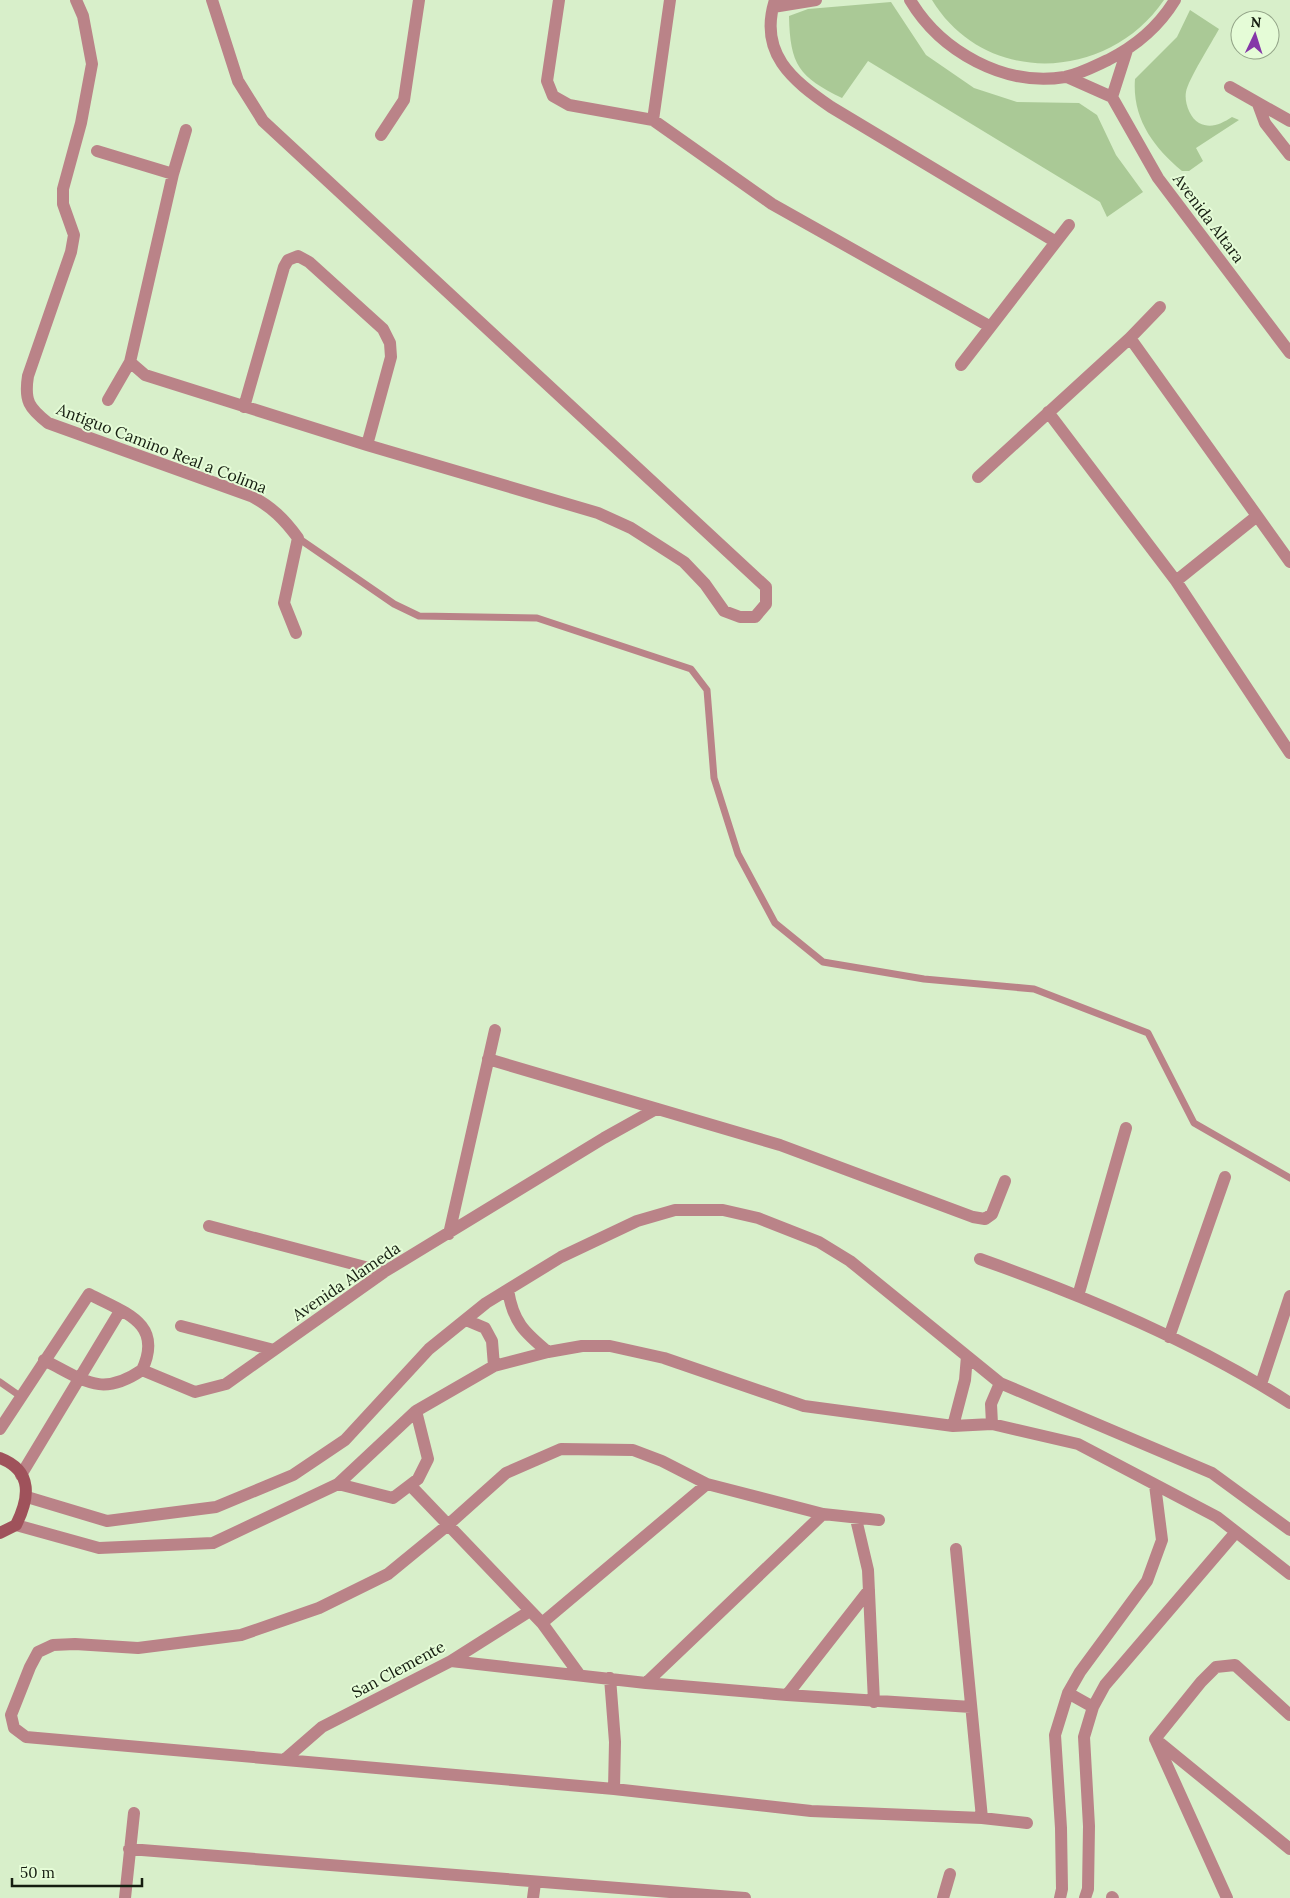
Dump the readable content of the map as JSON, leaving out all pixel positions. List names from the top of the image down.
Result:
{
  "streets": {
    "street": [
      "Avenida Altara",
      "Antiguo Camino Real a Colima",
      "Avenida Alameda",
      "San Clemente"
    ]
  },
  "scale_bar": "50 m",
  "north": "top"
}
